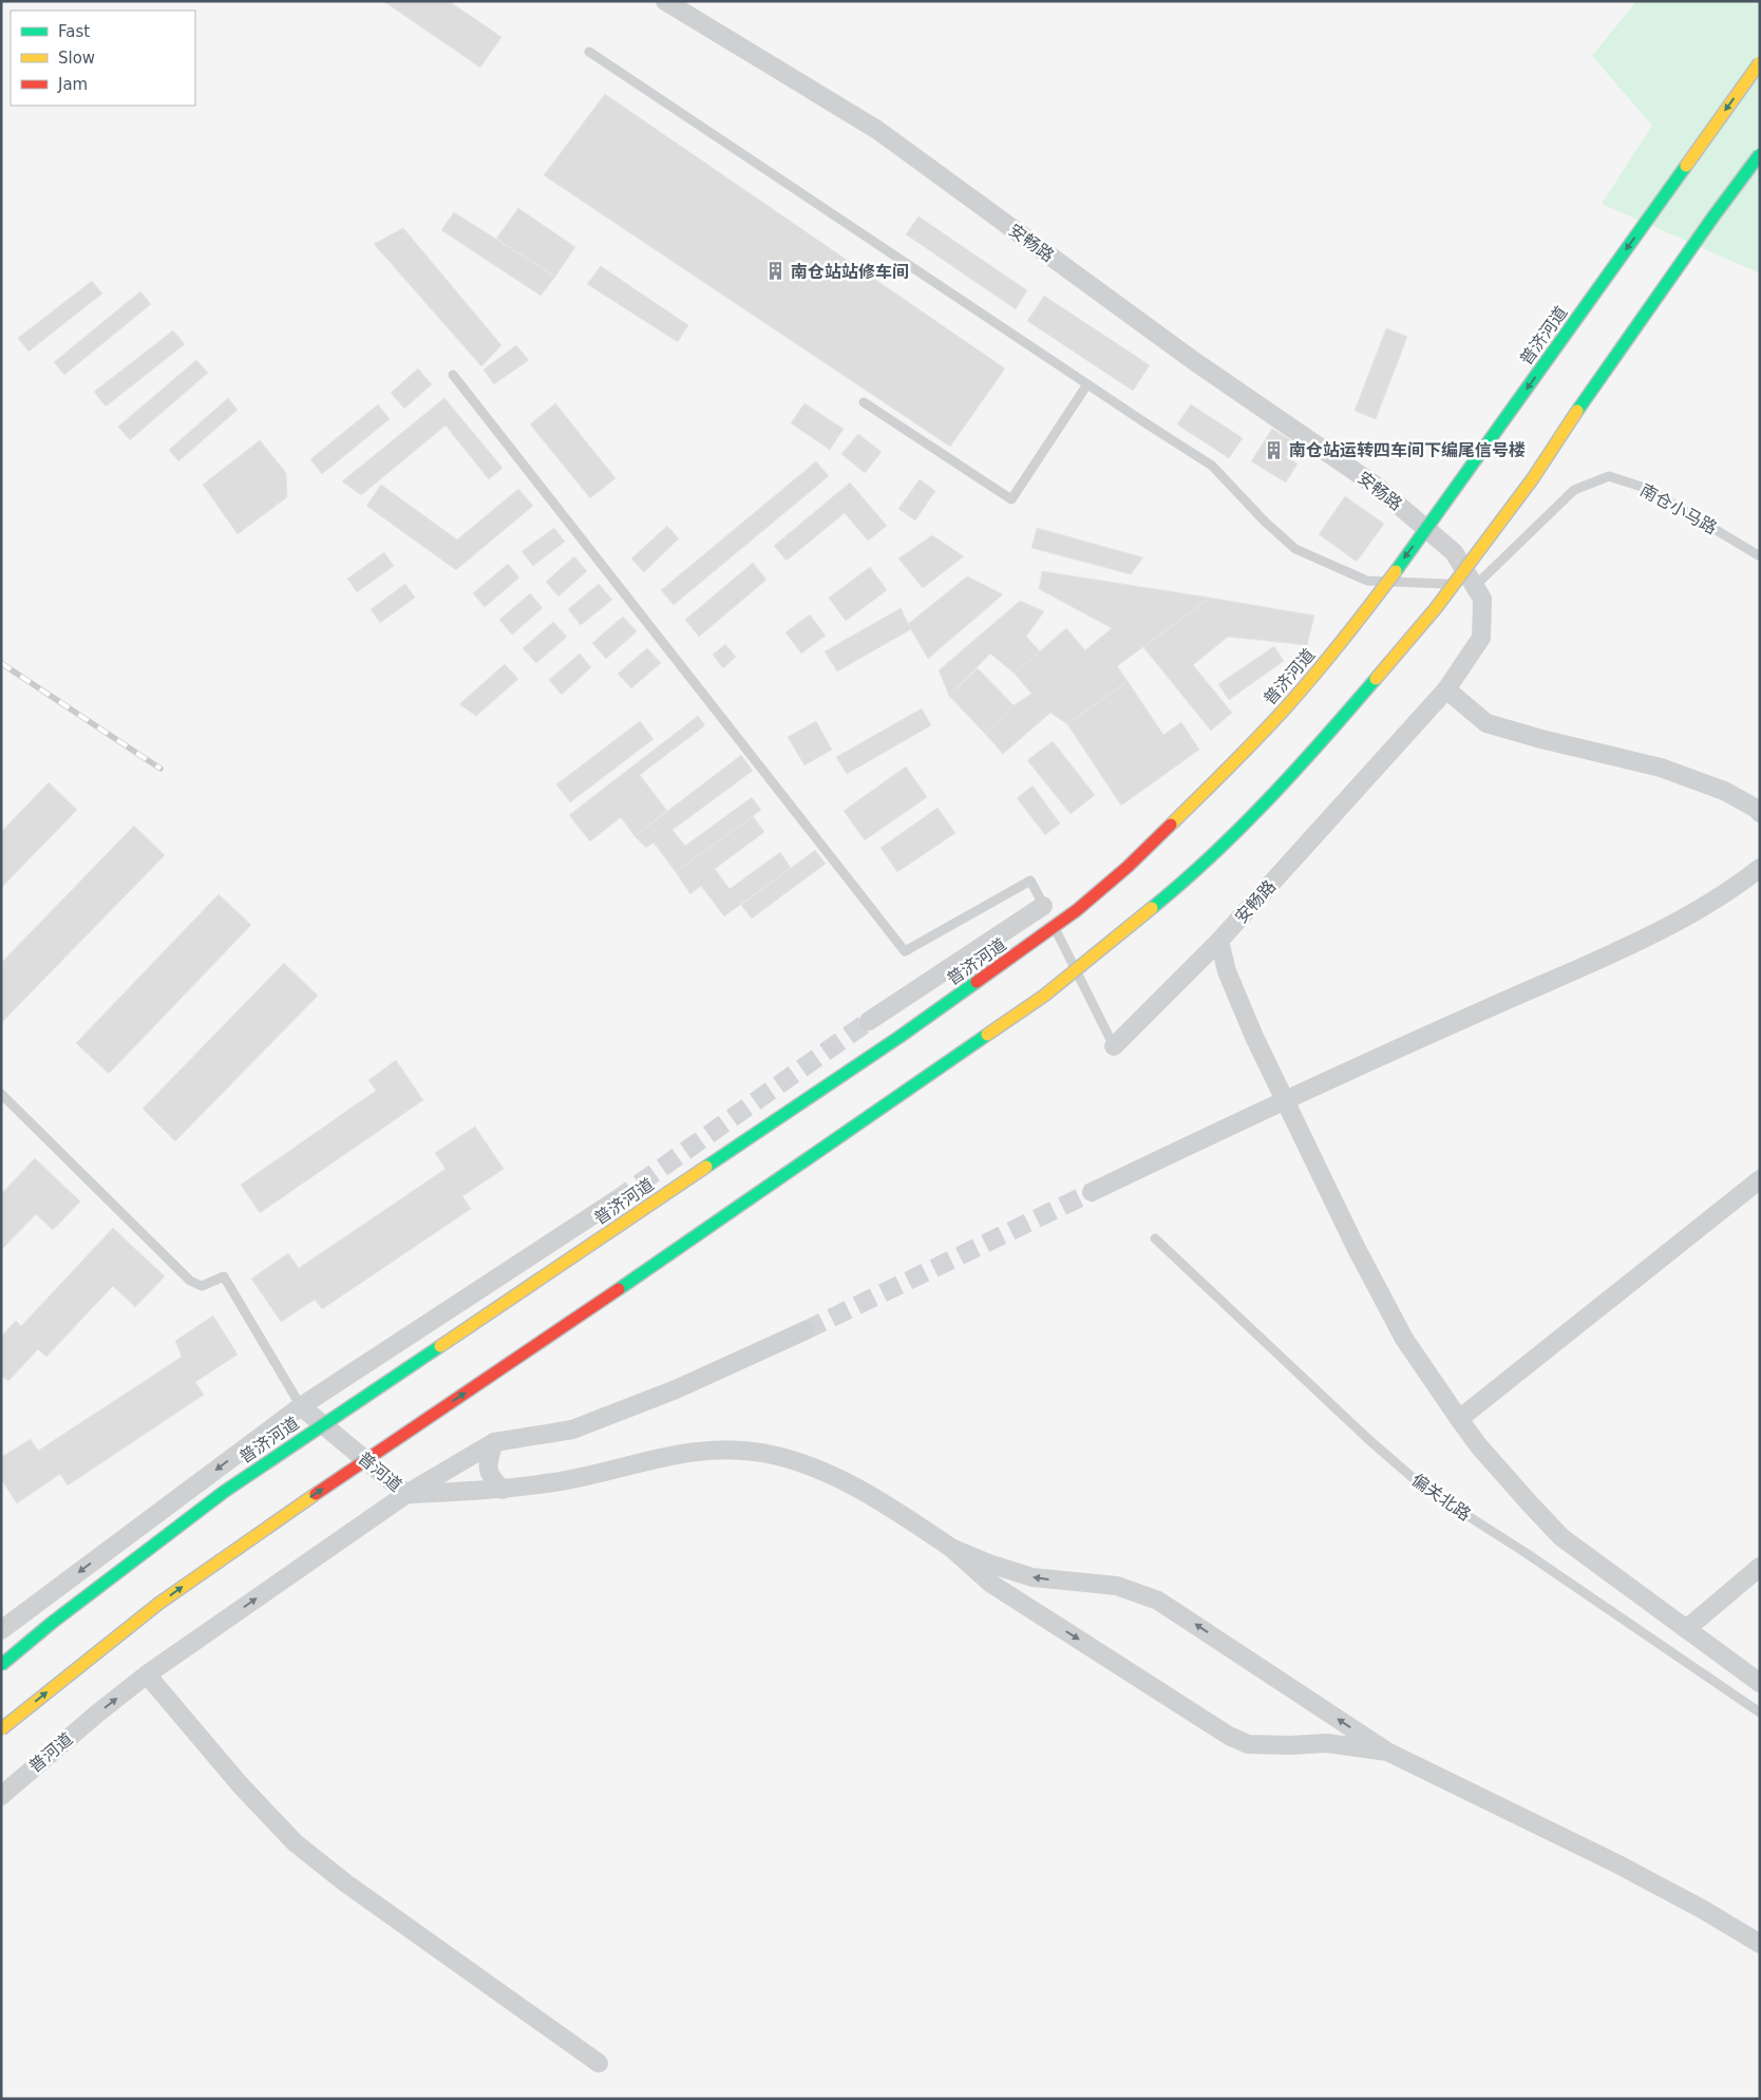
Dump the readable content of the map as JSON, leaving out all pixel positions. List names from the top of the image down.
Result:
{
  "streets": {
    "highway": ["普济河道"],
    "street": ["安畅路", "普河道"],
    "lane": ["南仓小马路", "偏关北路"]
  },
  "crossings": [
    ["安畅路", "南仓小马路"]
  ],
  "places": {
    "building": ["南仓站站修车间", "南仓站运转四车间下编尾信号楼"]
  },
  "legend": ["Fast", "Slow", "Jam"]
}
